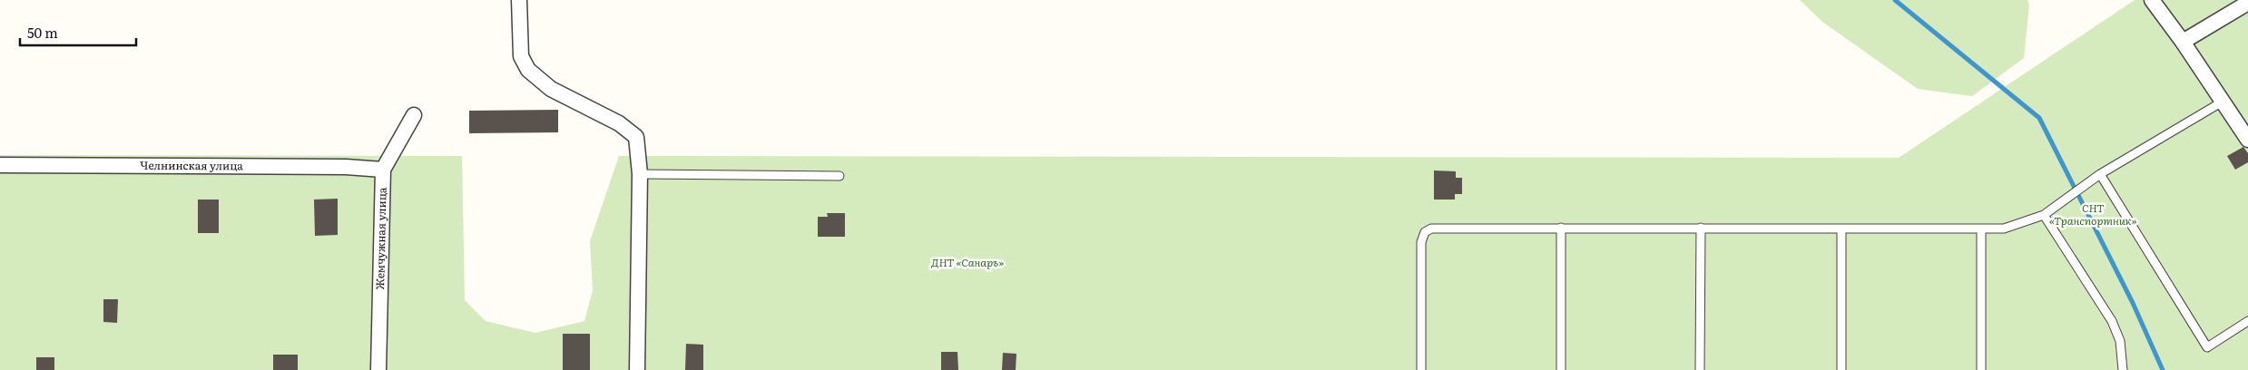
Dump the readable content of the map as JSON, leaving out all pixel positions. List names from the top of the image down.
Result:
{
  "streets": {
    "street": ["Челнинская улица", "Жемчужная улица"]
  },
  "crossings": [
    ["Челнинская улица", "Жемчужная улица"]
  ],
  "parks": ["СНТ «Транспортник»", "ДНТ «Санаръ»"],
  "scale_bar": "50 m"
}
